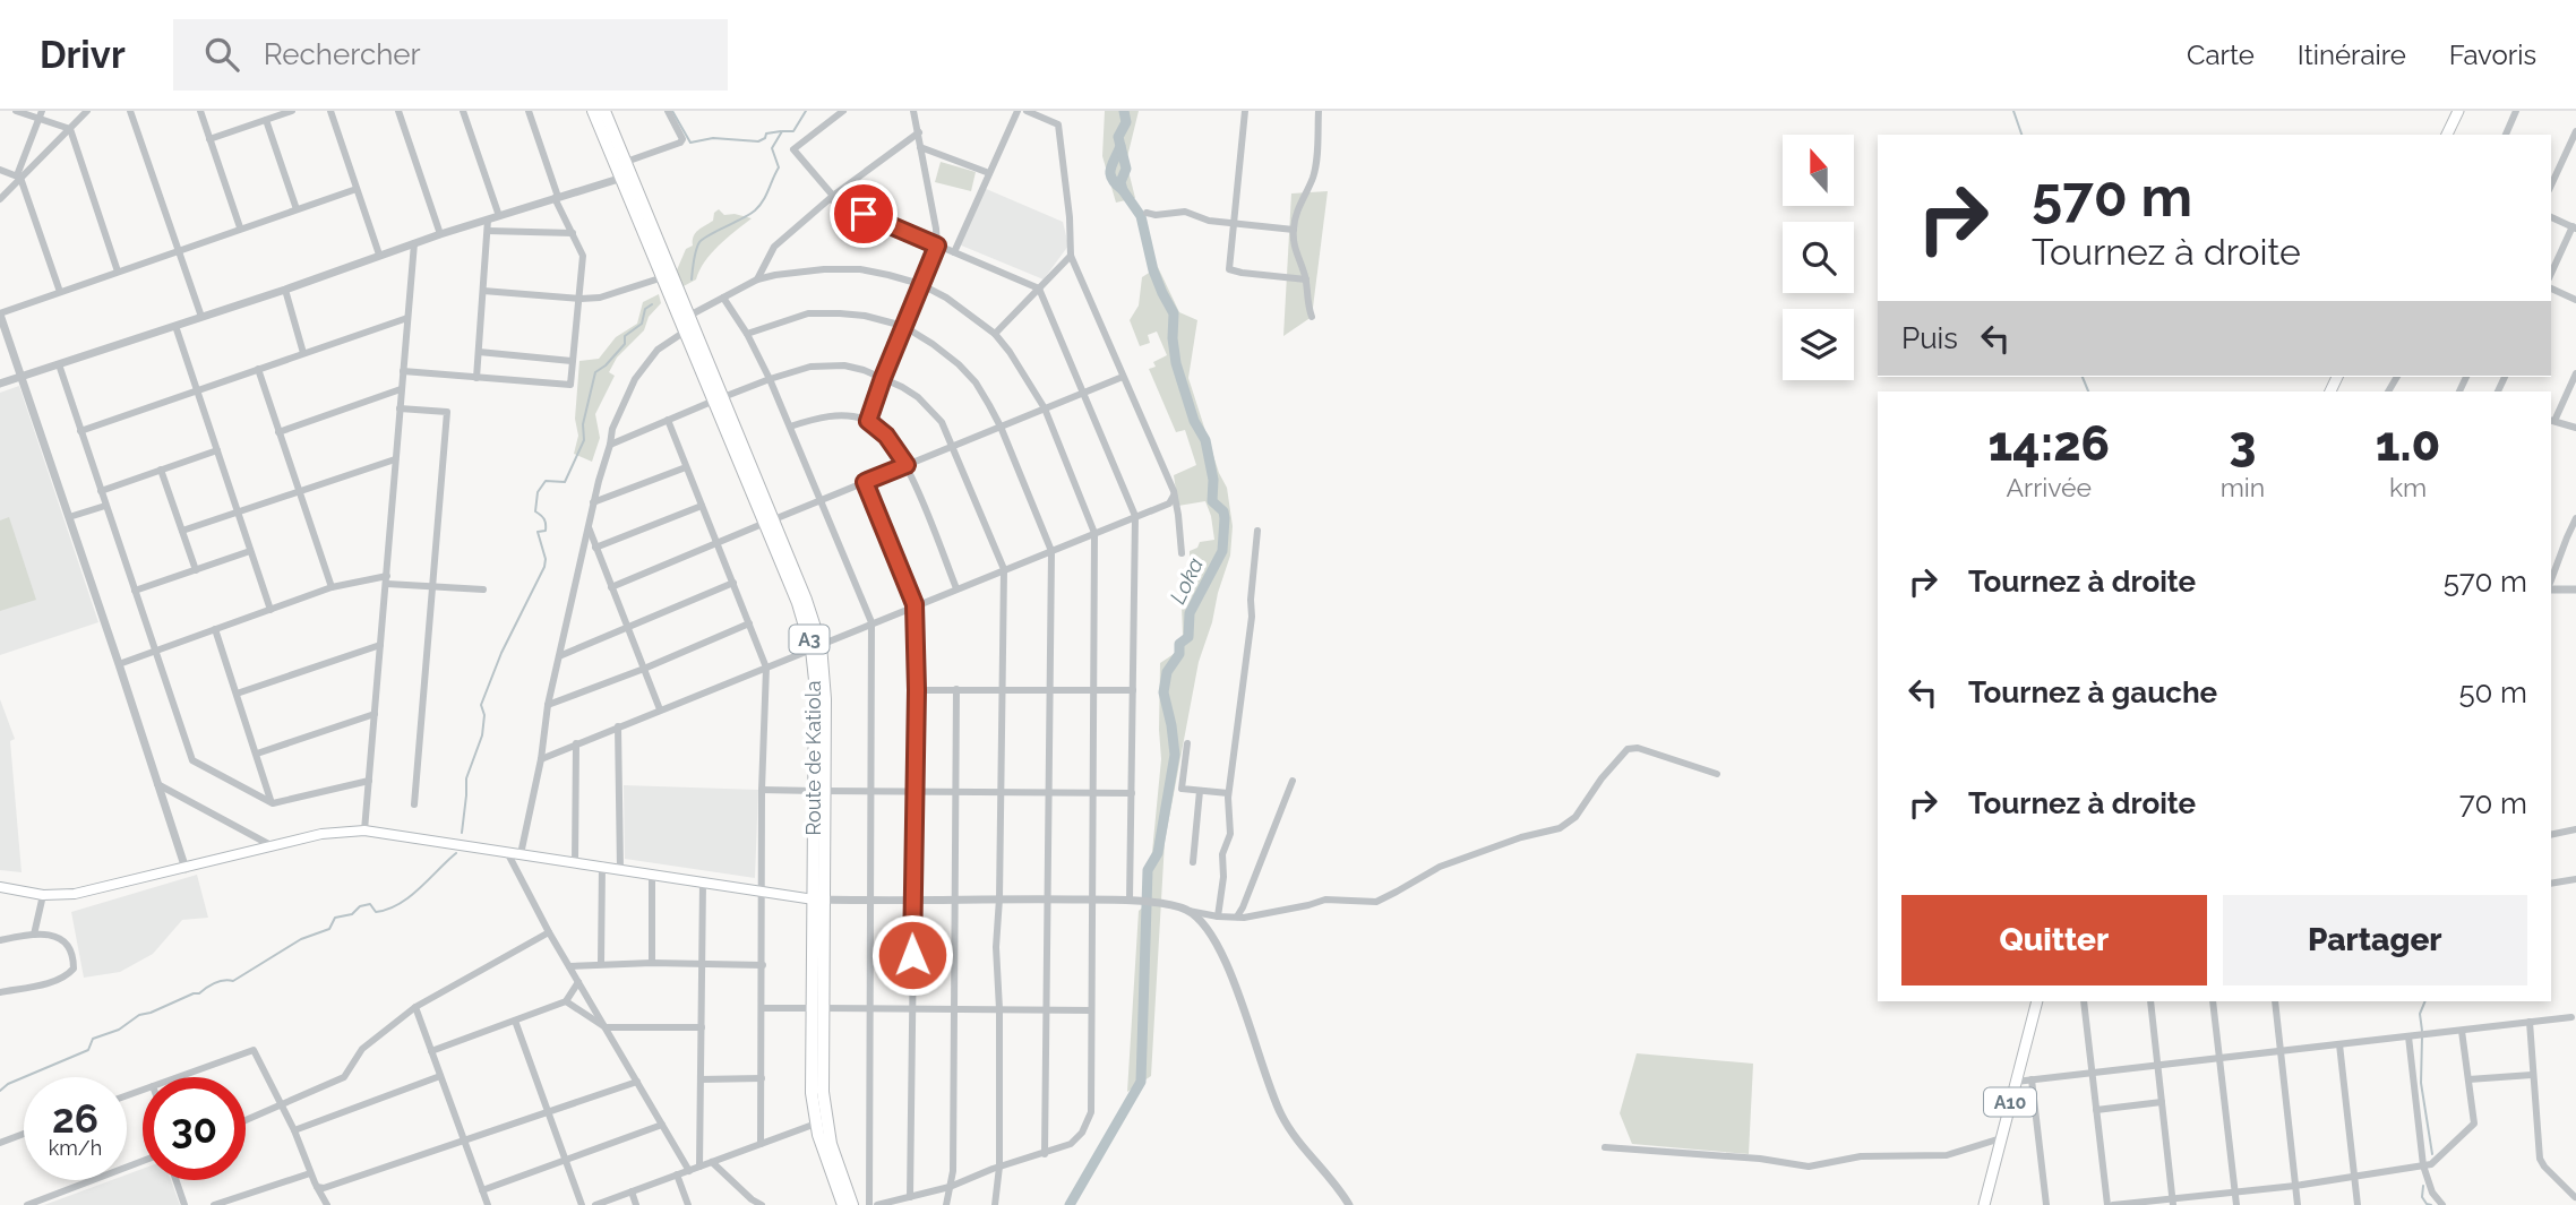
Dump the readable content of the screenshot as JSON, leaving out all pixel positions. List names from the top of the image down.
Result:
{
  "streets": {
    "highway": ["A3", "Route de Katiola"],
    "main road": ["A10"]
  },
  "water": ["Loka"],
  "north": "top",
  "page": {
    "header": "Drivr",
    "search": "Rechercher",
    "nav": ["Carte", "Itinéraire", "Favoris"],
    "turn": ["570 m", "Tournez à droite"],
    "then": "Puis",
    "eta": [
      "14:26",
      "Arrivée",
      "3",
      "min",
      "1.0",
      "km"
    ],
    "list": [
      {
        "name": "Tournez à droite",
        "value": "570 m"
      },
      {
        "name": "Tournez à gauche",
        "value": "50 m"
      },
      {
        "name": "Tournez à droite",
        "value": "70 m"
      }
    ],
    "buttons": ["Quitter", "Partager"],
    "speed": "26 km/h",
    "limit": "30"
  }
}
